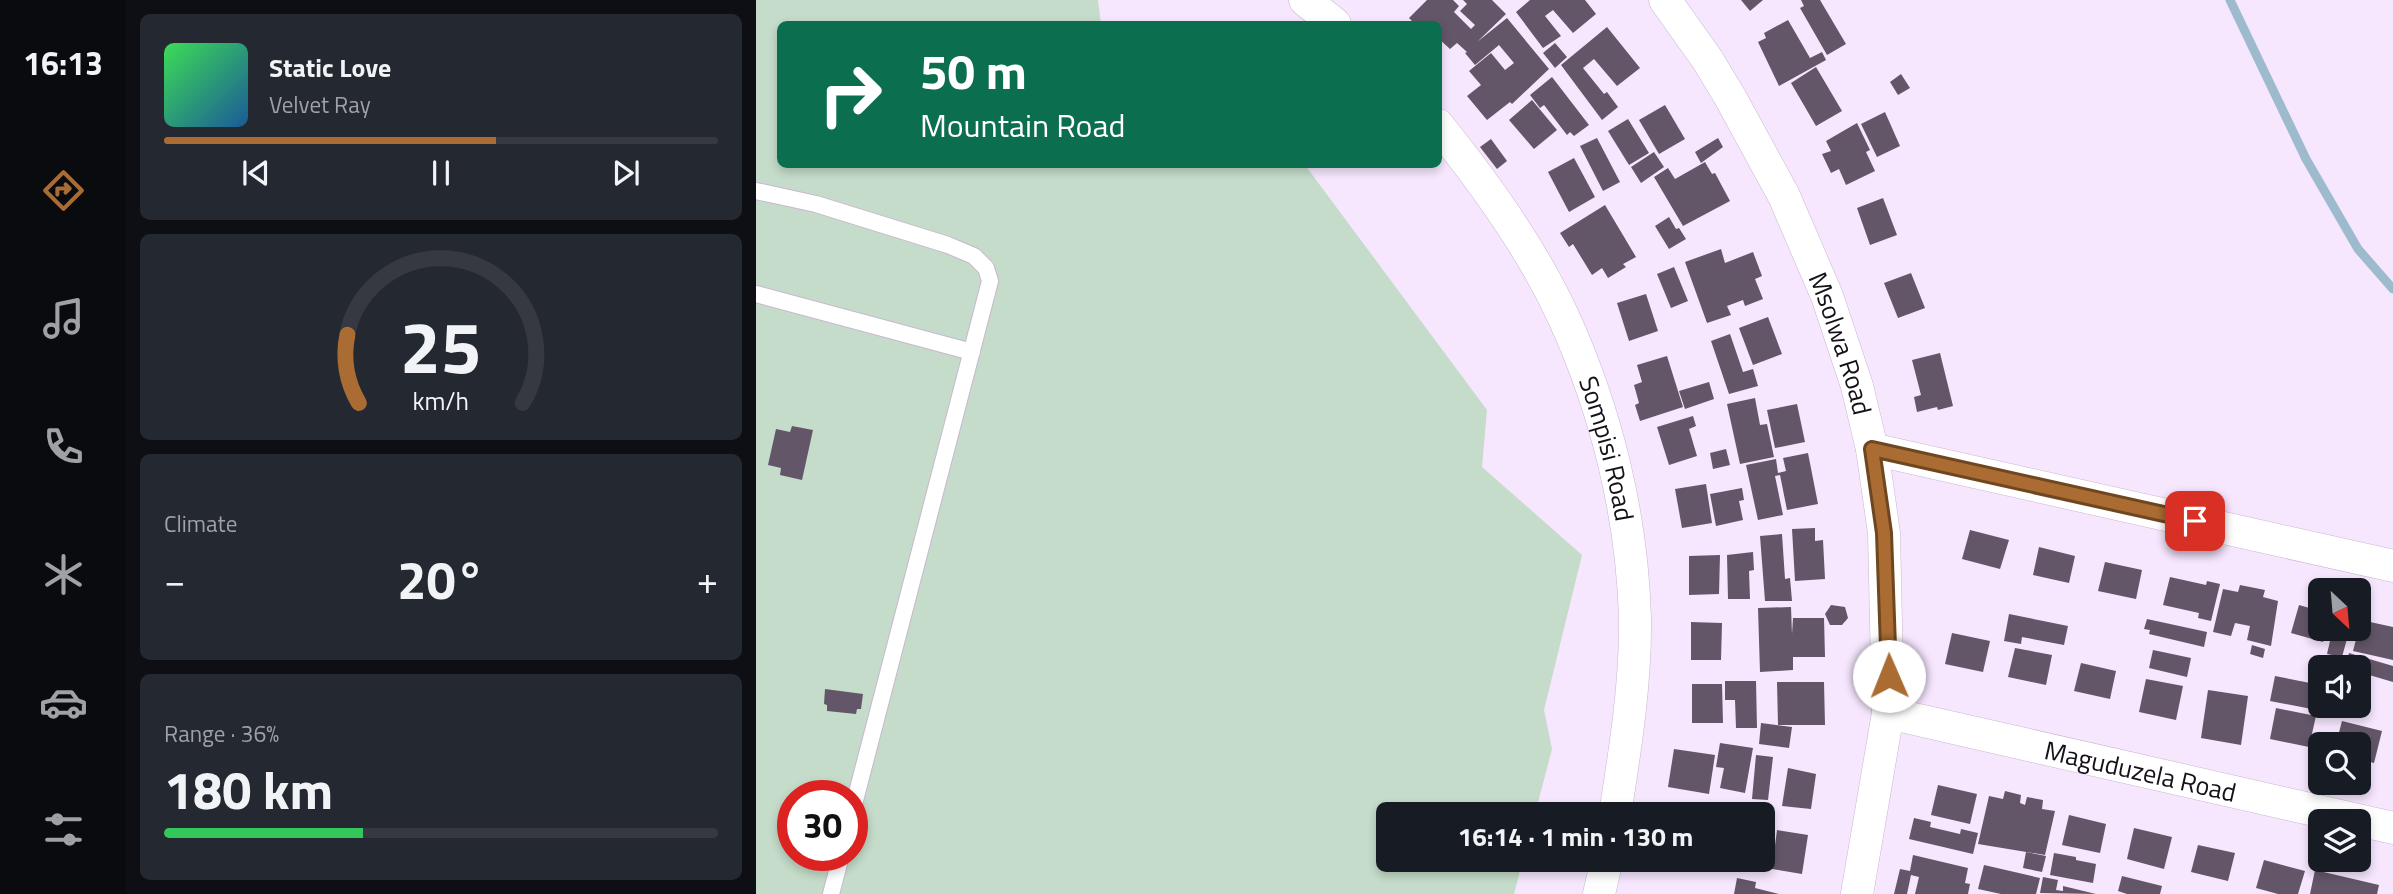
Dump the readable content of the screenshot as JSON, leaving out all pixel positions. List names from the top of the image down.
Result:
{
  "streets": {
    "street": ["Msolwa Road", "Sompisi Road", "Maguduzela Road"]
  },
  "crossings": [
    ["Msolwa Road", "Maguduzela Road"]
  ],
  "north": "bottom right",
  "page": {
    "tabs": "16:13",
    "turn": ["50 m", "Mountain Road"],
    "song": ["Static Love", "Velvet Ray"],
    "tile": [
      "Climate",
      ["Range · 36%", "180 km"]
    ],
    "heat": ["−", "20°", "+"],
    "limit": "30",
    "trip": "16:14 · 1 min · 130 m",
    "gauge": ["25", "km/h"]
  }
}
